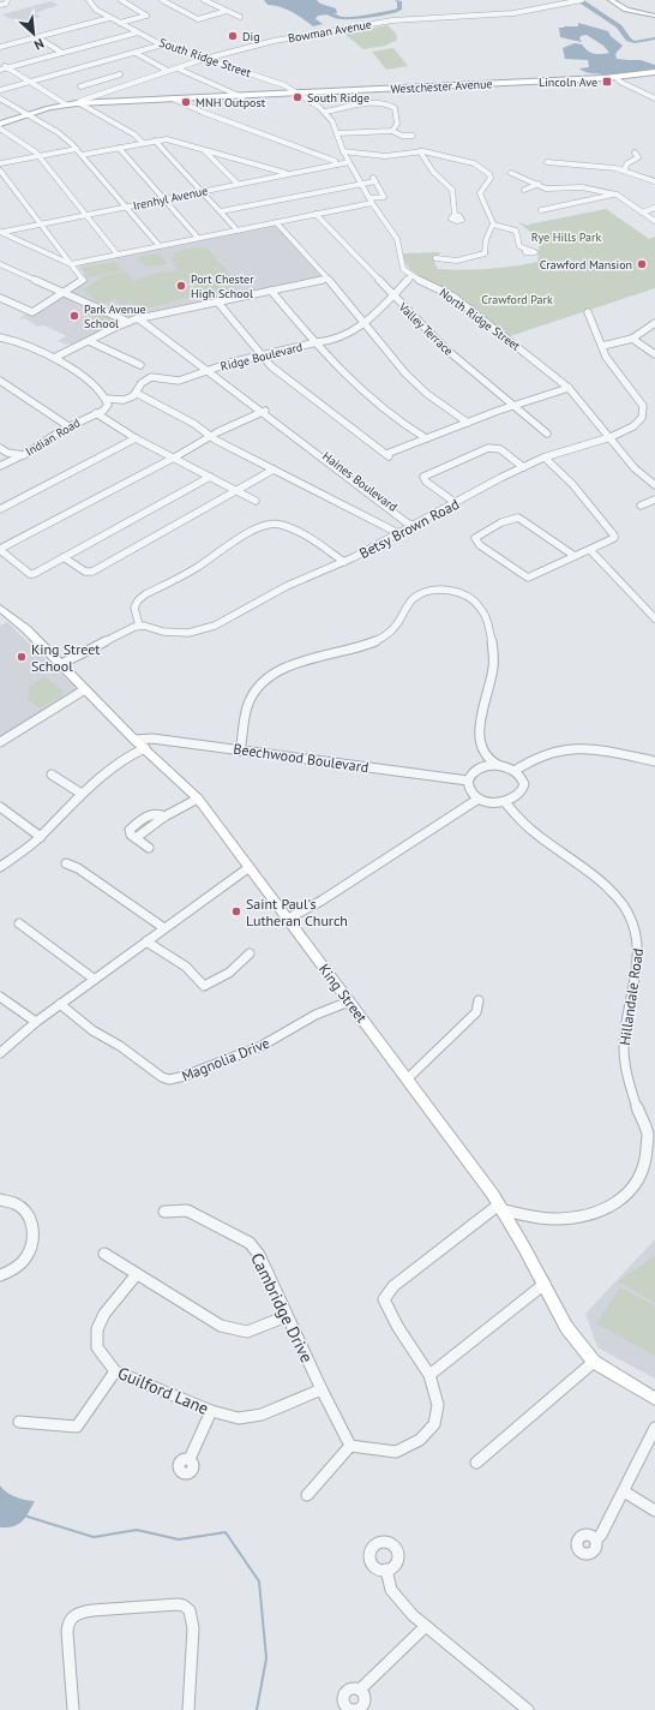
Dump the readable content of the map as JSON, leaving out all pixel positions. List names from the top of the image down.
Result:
{
  "streets": {
    "main road": ["Westchester Avenue", "King Street"],
    "street": [
      "Bowman Avenue",
      "South Ridge Street",
      "Irenhyl Avenue",
      "North Ridge Street",
      "Valley Terrace",
      "Ridge Boulevard",
      "Indian Road",
      "Haines Boulevard",
      "Betsy Brown Road",
      "Beechwood Boulevard",
      "Hillandale Road",
      "Magnolia Drive",
      "Cambridge Drive",
      "Guilford Lane"
    ]
  },
  "crossings": [
    ["Bowman Avenue", "South Ridge Street"],
    ["Bowman Avenue", "Westchester Avenue"],
    ["South Ridge Street", "Westchester Avenue"],
    ["North Ridge Street", "Ridge Boulevard"],
    ["North Ridge Street", "Betsy Brown Road"],
    ["Valley Terrace", "Ridge Boulevard"],
    ["Ridge Boulevard", "Indian Road"],
    ["Ridge Boulevard", "Haines Boulevard"],
    ["Indian Road", "Haines Boulevard"],
    ["Haines Boulevard", "Betsy Brown Road"],
    ["Beechwood Boulevard", "King Street"],
    ["Beechwood Boulevard", "Hillandale Road"],
    ["King Street", "Hillandale Road"],
    ["King Street", "Magnolia Drive"],
    ["Cambridge Drive", "Guilford Lane"]
  ],
  "parks": ["Rye Hills Park", "Crawford Park"],
  "places": {
    "other": [
      "Dig",
      "South Ridge",
      "MNH Outpost",
      "Crawford Mansion",
      "Port Chester High School",
      "Park Avenue School",
      "King Street School",
      "Saint Paul's Lutheran Church"
    ],
    "transit": ["Lincoln Ave"]
  },
  "north": "bottom right"
}
